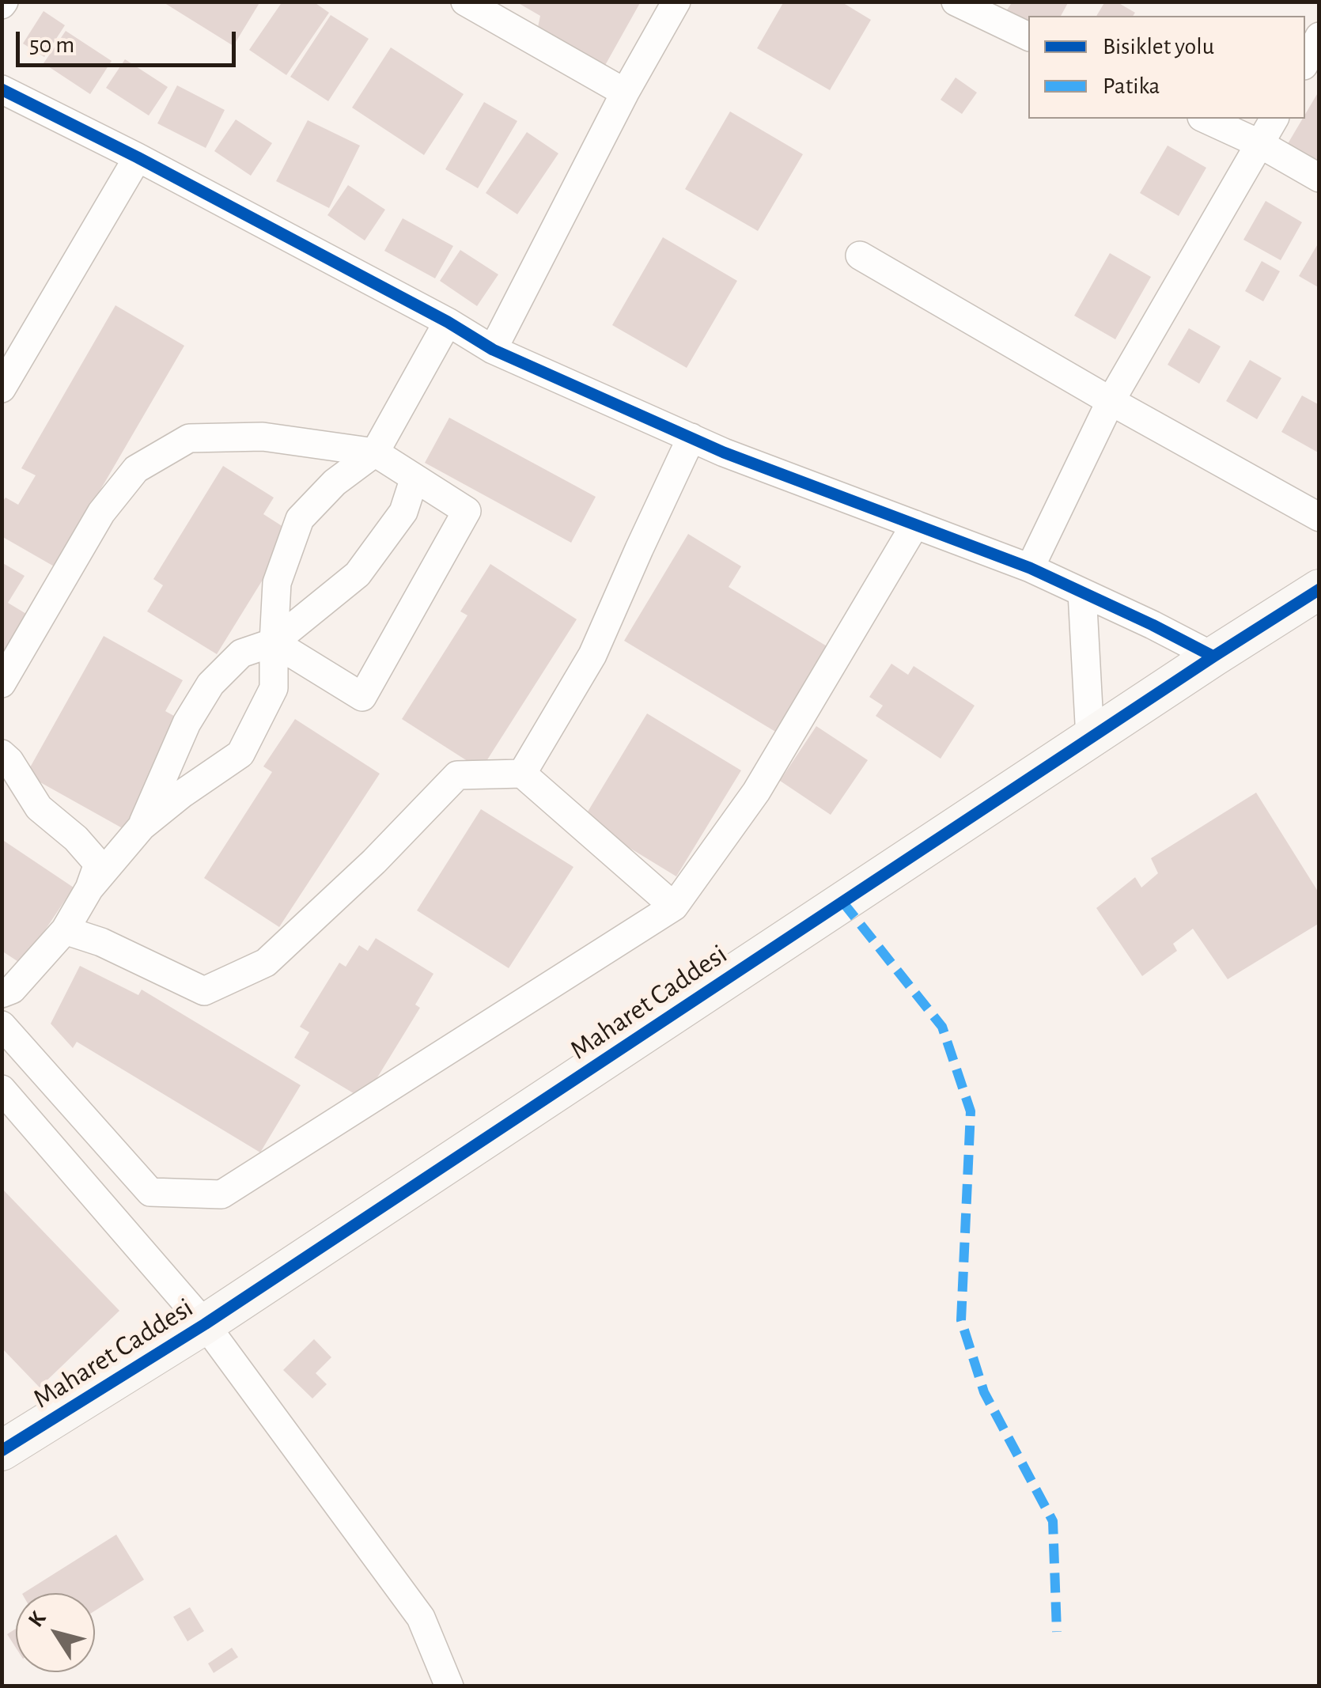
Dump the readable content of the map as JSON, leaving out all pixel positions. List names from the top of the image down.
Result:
{
  "streets": {
    "street": ["Maharet Caddesi"]
  },
  "legend": ["Bisiklet yolu", "Patika"],
  "scale_bar": "50 m",
  "north": "top left"
}
